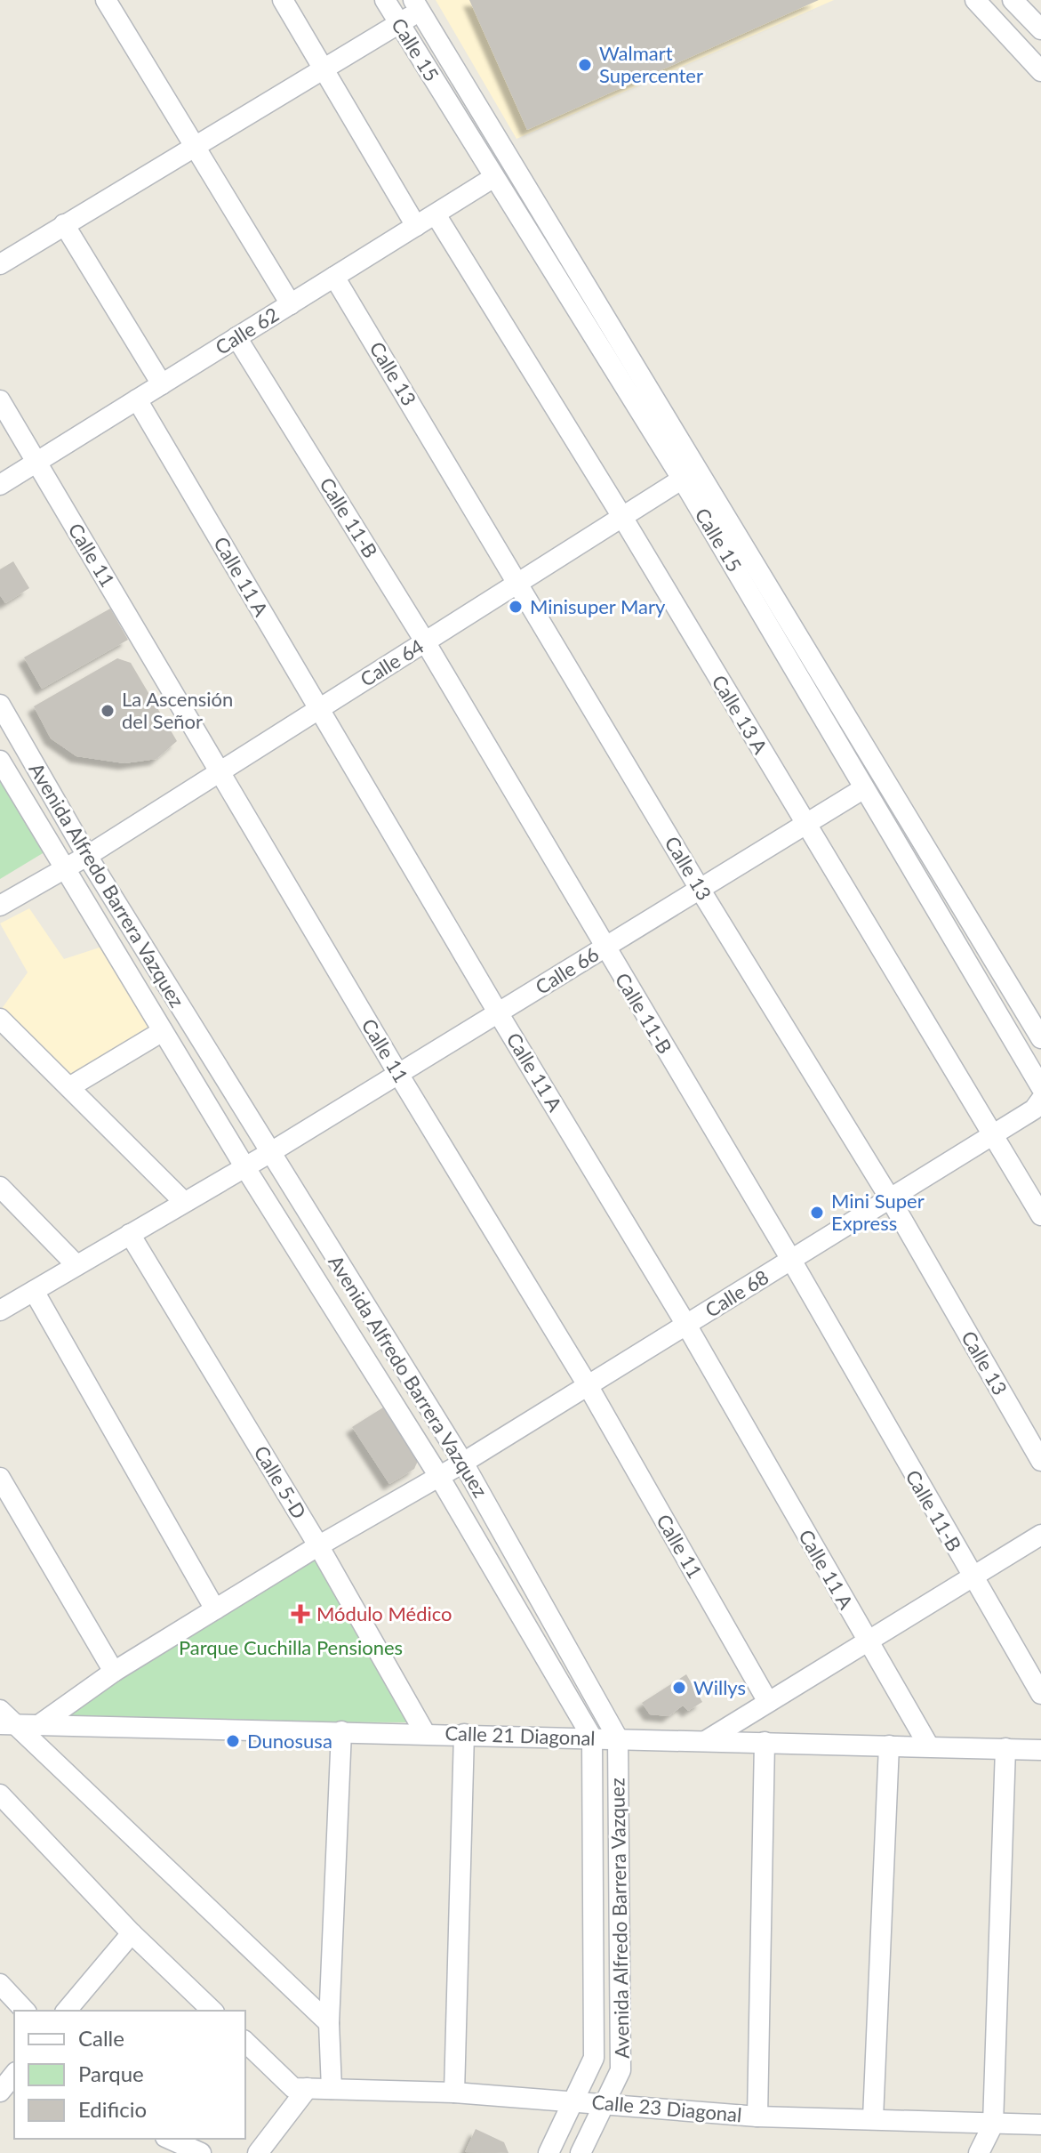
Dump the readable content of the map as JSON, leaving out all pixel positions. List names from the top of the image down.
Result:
{
  "streets": {
    "street": [
      "Calle 15",
      "Calle 62",
      "Calle 13",
      "Calle 11-B",
      "Calle 11",
      "Calle 11 A",
      "Calle 64",
      "Calle 13 A",
      "Avenida Alfredo Barrera Vazquez",
      "Calle 66",
      "Calle 68",
      "Calle 5-D",
      "Calle 21 Diagonal",
      "Calle 23 Diagonal"
    ]
  },
  "crossings": [
    ["Calle 15", "Calle 62"],
    ["Calle 15", "Calle 64"],
    ["Calle 15", "Calle 66"],
    ["Calle 62", "Calle 13"],
    ["Calle 62", "Calle 11-B"],
    ["Calle 62", "Calle 11"],
    ["Calle 62", "Calle 11 A"],
    ["Calle 62", "Calle 13 A"],
    ["Calle 13", "Calle 64"],
    ["Calle 13", "Calle 66"],
    ["Calle 13", "Calle 68"],
    ["Calle 11-B", "Calle 64"],
    ["Calle 11-B", "Calle 66"],
    ["Calle 11-B", "Calle 68"],
    ["Calle 11", "Calle 64"],
    ["Calle 11", "Calle 66"],
    ["Calle 11", "Calle 68"],
    ["Calle 11 A", "Calle 64"],
    ["Calle 11 A", "Calle 66"],
    ["Calle 11 A", "Calle 68"],
    ["Calle 11 A", "Calle 21 Diagonal"],
    ["Calle 64", "Calle 13 A"],
    ["Calle 64", "Avenida Alfredo Barrera Vazquez"],
    ["Calle 13 A", "Calle 66"],
    ["Calle 13 A", "Calle 68"],
    ["Avenida Alfredo Barrera Vazquez", "Calle 66"],
    ["Avenida Alfredo Barrera Vazquez", "Calle 68"],
    ["Avenida Alfredo Barrera Vazquez", "Calle 21 Diagonal"],
    ["Avenida Alfredo Barrera Vazquez", "Calle 23 Diagonal"],
    ["Calle 66", "Calle 5-D"],
    ["Calle 68", "Calle 5-D"],
    ["Calle 68", "Calle 21 Diagonal"],
    ["Calle 5-D", "Calle 21 Diagonal"]
  ],
  "parks": ["Parque Cuchilla Pensiones"],
  "places": {
    "other": [
      "Walmart Supercenter",
      "Minisuper Mary",
      "La Ascensión del Señor",
      "Mini Super Express",
      "Willys",
      "Dunosusa"
    ],
    "health": ["Módulo Médico"]
  },
  "legend": ["Calle", "Parque", "Edificio"]
}
